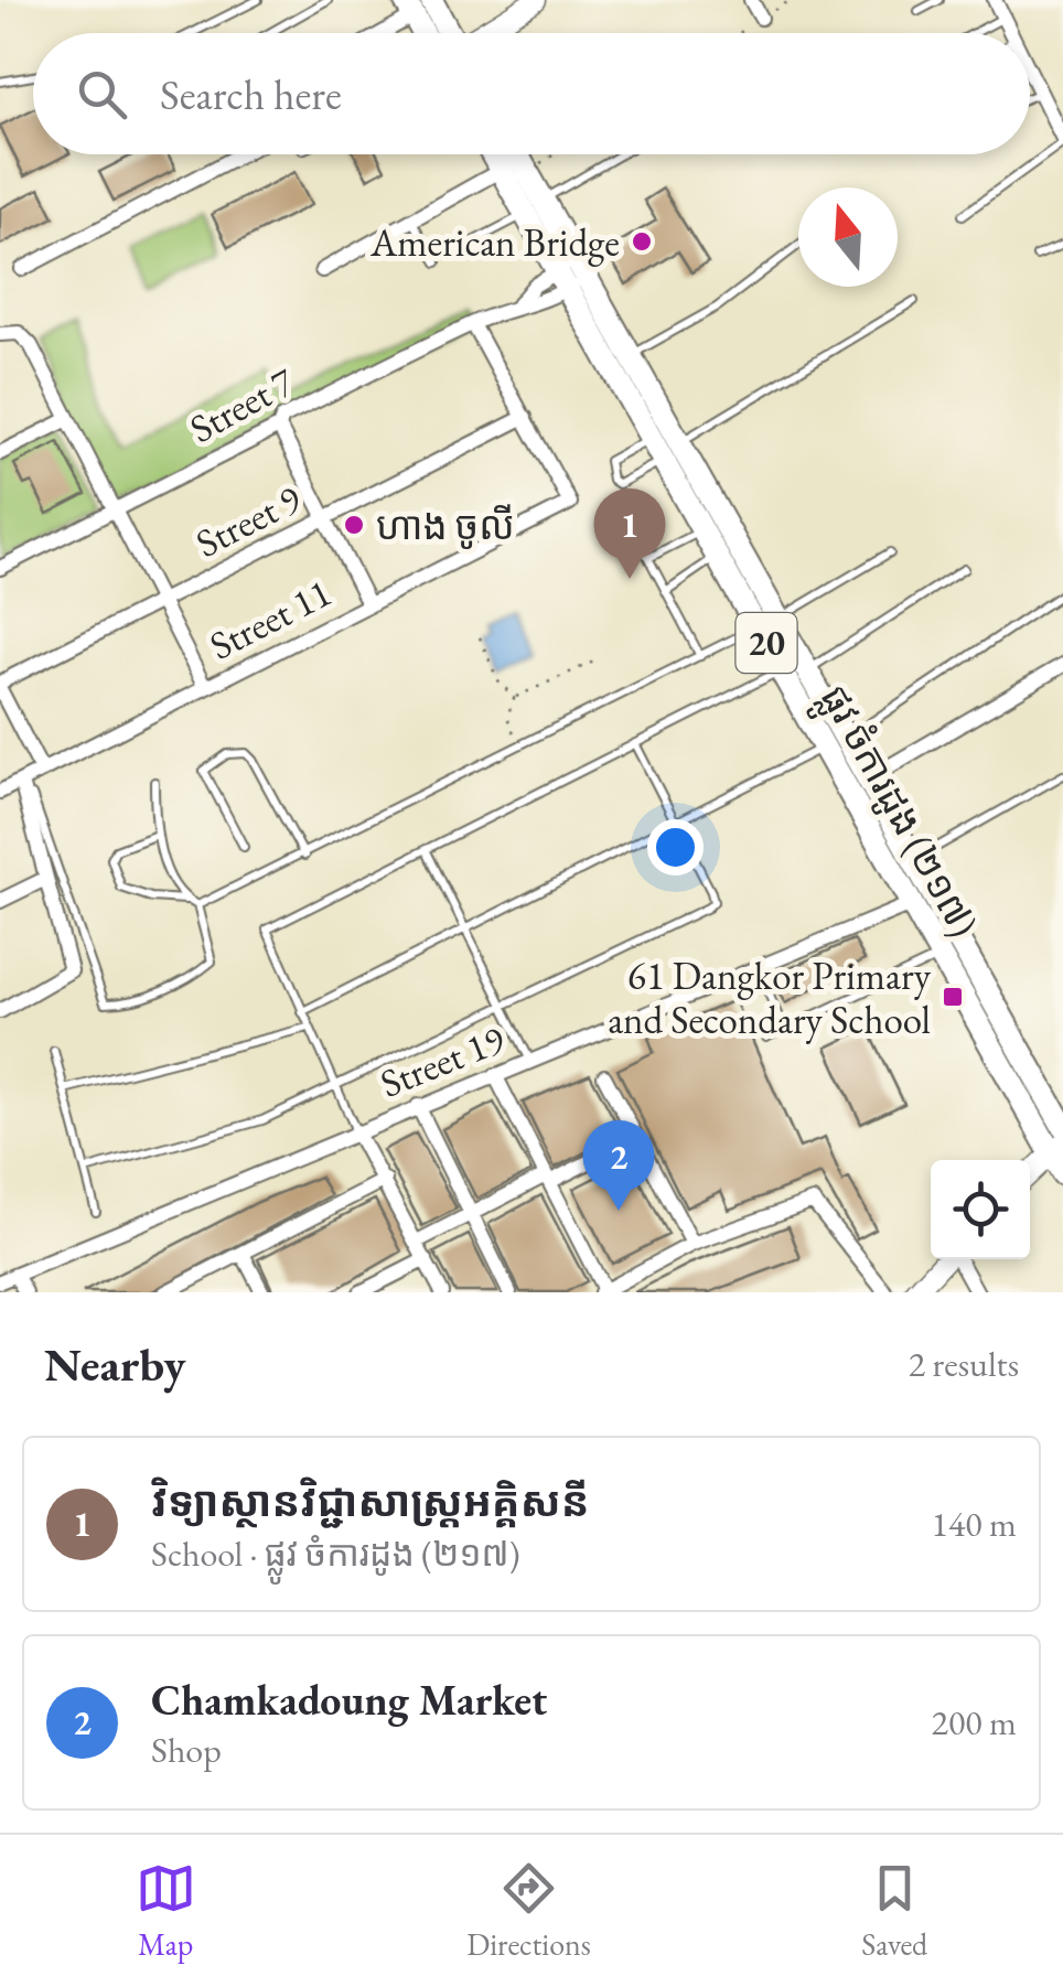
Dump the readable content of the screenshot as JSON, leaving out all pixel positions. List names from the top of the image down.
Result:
{
  "streets": {
    "main road": ["20", "ផ្លូវ ចំការដូង (២១៧)"],
    "street": [
      "Street 7",
      "Street 9",
      "Street 11",
      "Street 19"
    ]
  },
  "crossings": [
    ["Street 7", "ផ្លូវ ចំការដូង (២១៧)"],
    ["Street 9", "Street 11"],
    ["ផ្លូវ ចំការដូង (២១៧)", "Street 19"]
  ],
  "places": {
    "other": ["American Bridge", "ហាង ចូលី"],
    "transit": ["61 Dangkor Primary and Secondary School"]
  },
  "north": "top",
  "page": {
    "search": "Search here",
    "pins": ["1", "2"],
    "heading": ["Nearby", "2 results"],
    "list": [
      {
        "mark": "1",
        "name": "វិទ្យាស្ថានវិជ្ជាសាស្រ្តអគ្គិសនី",
        "note": "School · ផ្លូវ ចំការដូង (២១៧)",
        "value": "140 m"
      },
      {
        "mark": "2",
        "name": "Chamkadoung Market",
        "note": "Shop",
        "value": "200 m"
      }
    ],
    "nav": ["Map", "Directions", "Saved"]
  }
}
